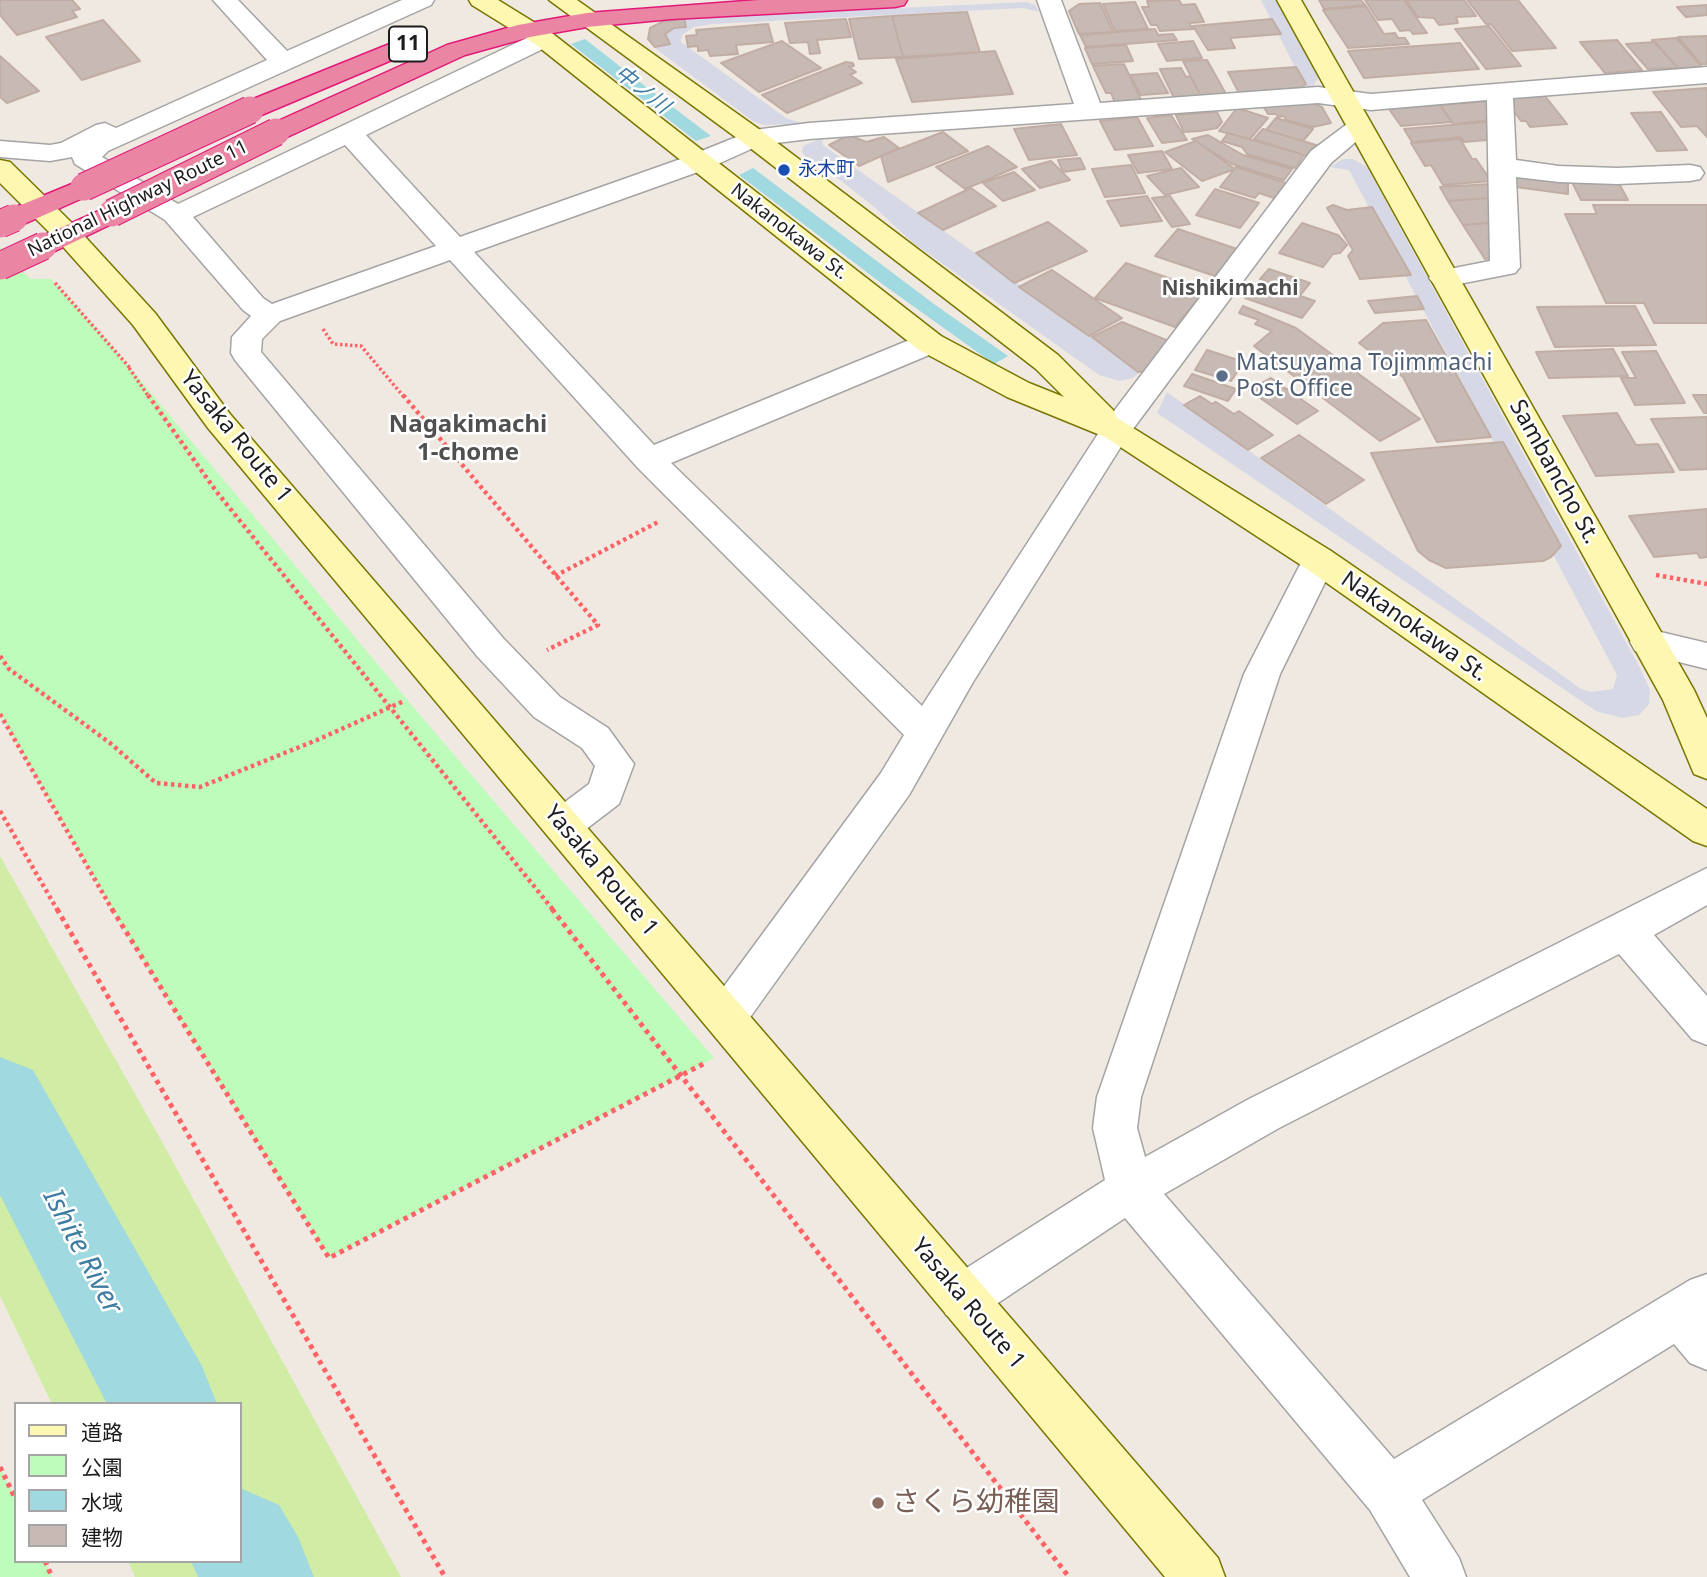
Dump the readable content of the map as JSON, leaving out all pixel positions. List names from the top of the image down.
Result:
{
  "streets": {
    "highway": ["11", "National Highway Route 11"],
    "street": ["Nakanokawa St.", "Yasaka Route 1", "Sambancho St."]
  },
  "crossings": [
    ["11", "National Highway Route 11"],
    ["11", "Nakanokawa St."],
    ["National Highway Route 11", "Nakanokawa St."],
    ["National Highway Route 11", "Yasaka Route 1"]
  ],
  "districts": ["Nishikimachi", "Nagakimachi 1-chome"],
  "water": ["中ノ川", "Ishite River"],
  "places": ["永木町", "Matsuyama Tojimmachi Post Office", "さくら幼稚園"],
  "legend": [
    "道路",
    "公園",
    "水域",
    "建物"
  ]
}
